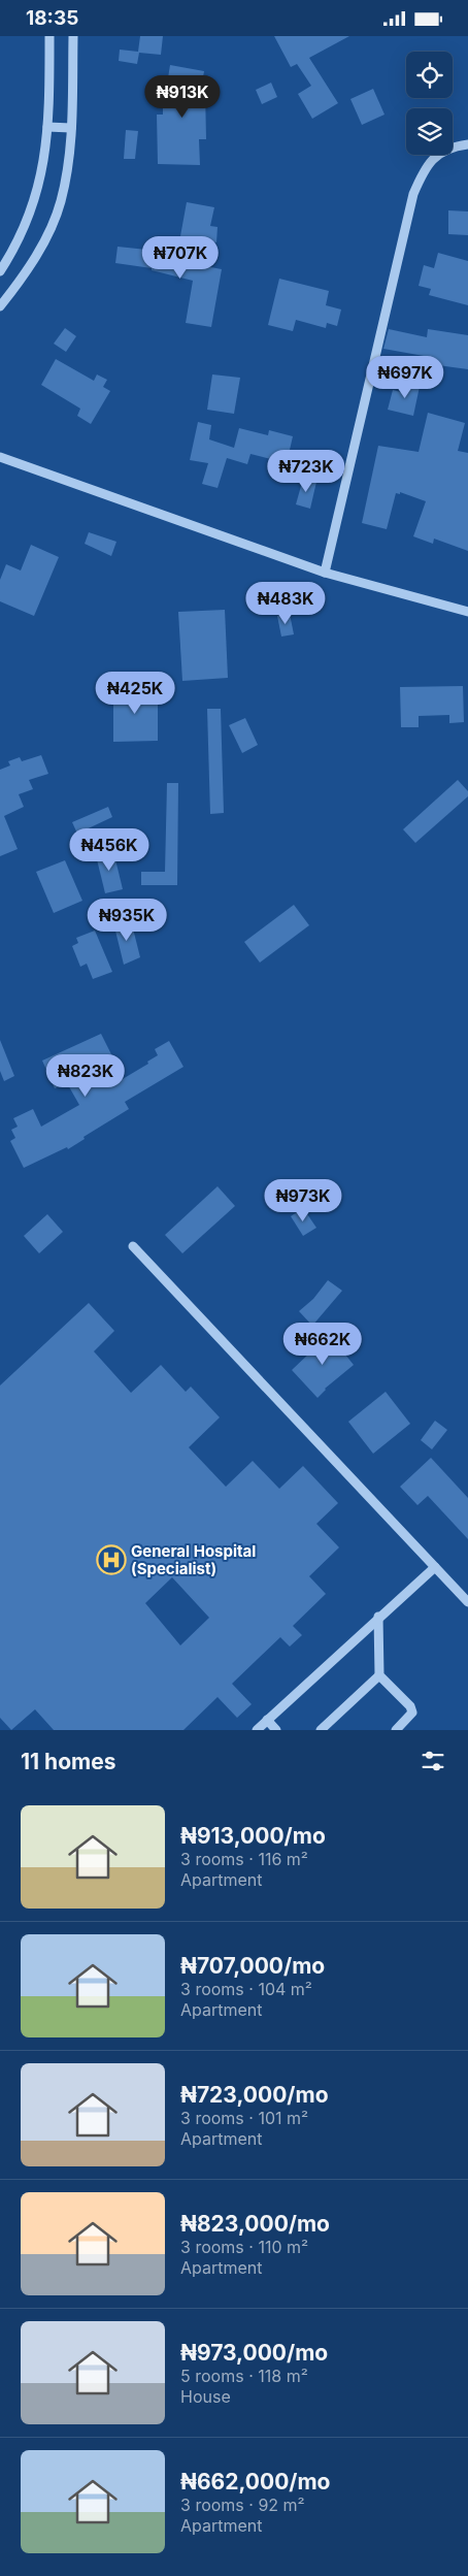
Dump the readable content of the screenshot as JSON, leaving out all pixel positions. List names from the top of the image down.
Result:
{
  "places": {
    "hospital": ["General Hospital (Specialist)"]
  },
  "page": {
    "status": "18:35",
    "price": [
      "₦913K",
      "₦707K",
      "₦697K",
      "₦723K",
      "₦483K",
      "₦425K",
      "₦456K",
      "₦935K",
      "₦823K",
      "₦973K",
      "₦662K"
    ],
    "heading": "11 homes",
    "list": [
      {
        "name": "₦913,000/mo",
        "note": "3 rooms · 116 m² · Apartment"
      },
      {
        "name": "₦707,000/mo",
        "note": "3 rooms · 104 m² · Apartment"
      },
      {
        "name": "₦723,000/mo",
        "note": "3 rooms · 101 m² · Apartment"
      },
      {
        "name": "₦823,000/mo",
        "note": "3 rooms · 110 m² · Apartment"
      },
      {
        "name": "₦973,000/mo",
        "note": "5 rooms · 118 m² · House"
      },
      {
        "name": "₦662,000/mo",
        "note": "3 rooms · 92 m² · Apartment"
      }
    ]
  }
}
